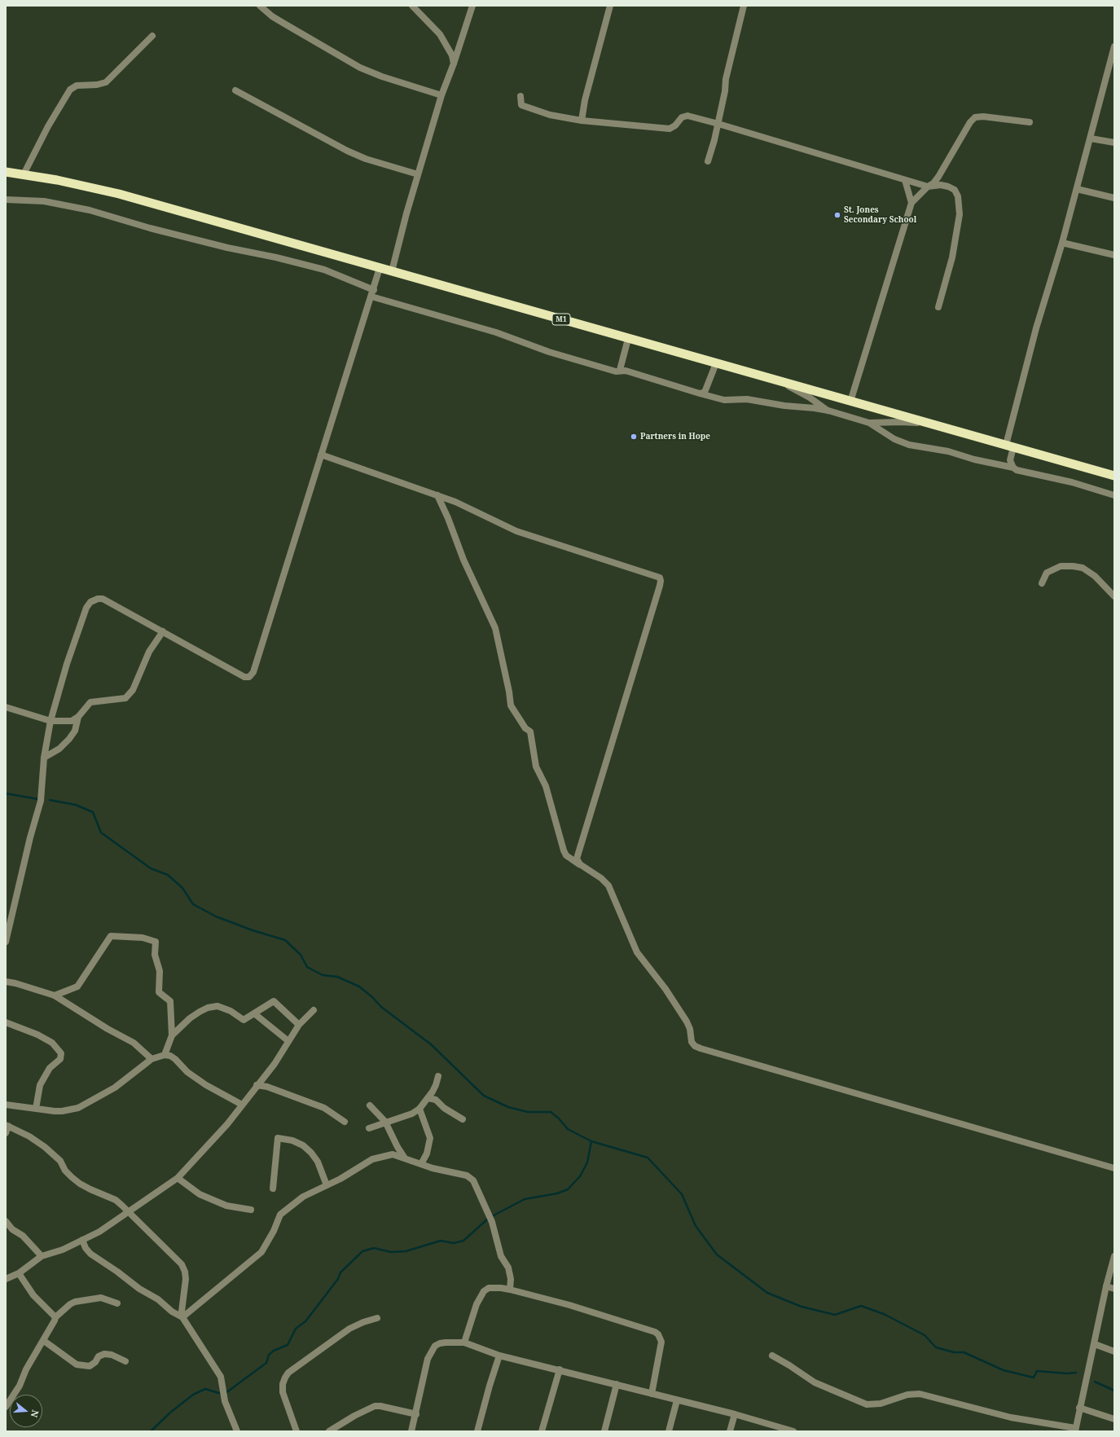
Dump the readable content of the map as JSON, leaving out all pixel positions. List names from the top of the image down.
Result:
{
  "streets": {
    "highway": ["M1"]
  },
  "places": ["St. Jones Secondary School", "Partners in Hope"],
  "north": "right"
}
